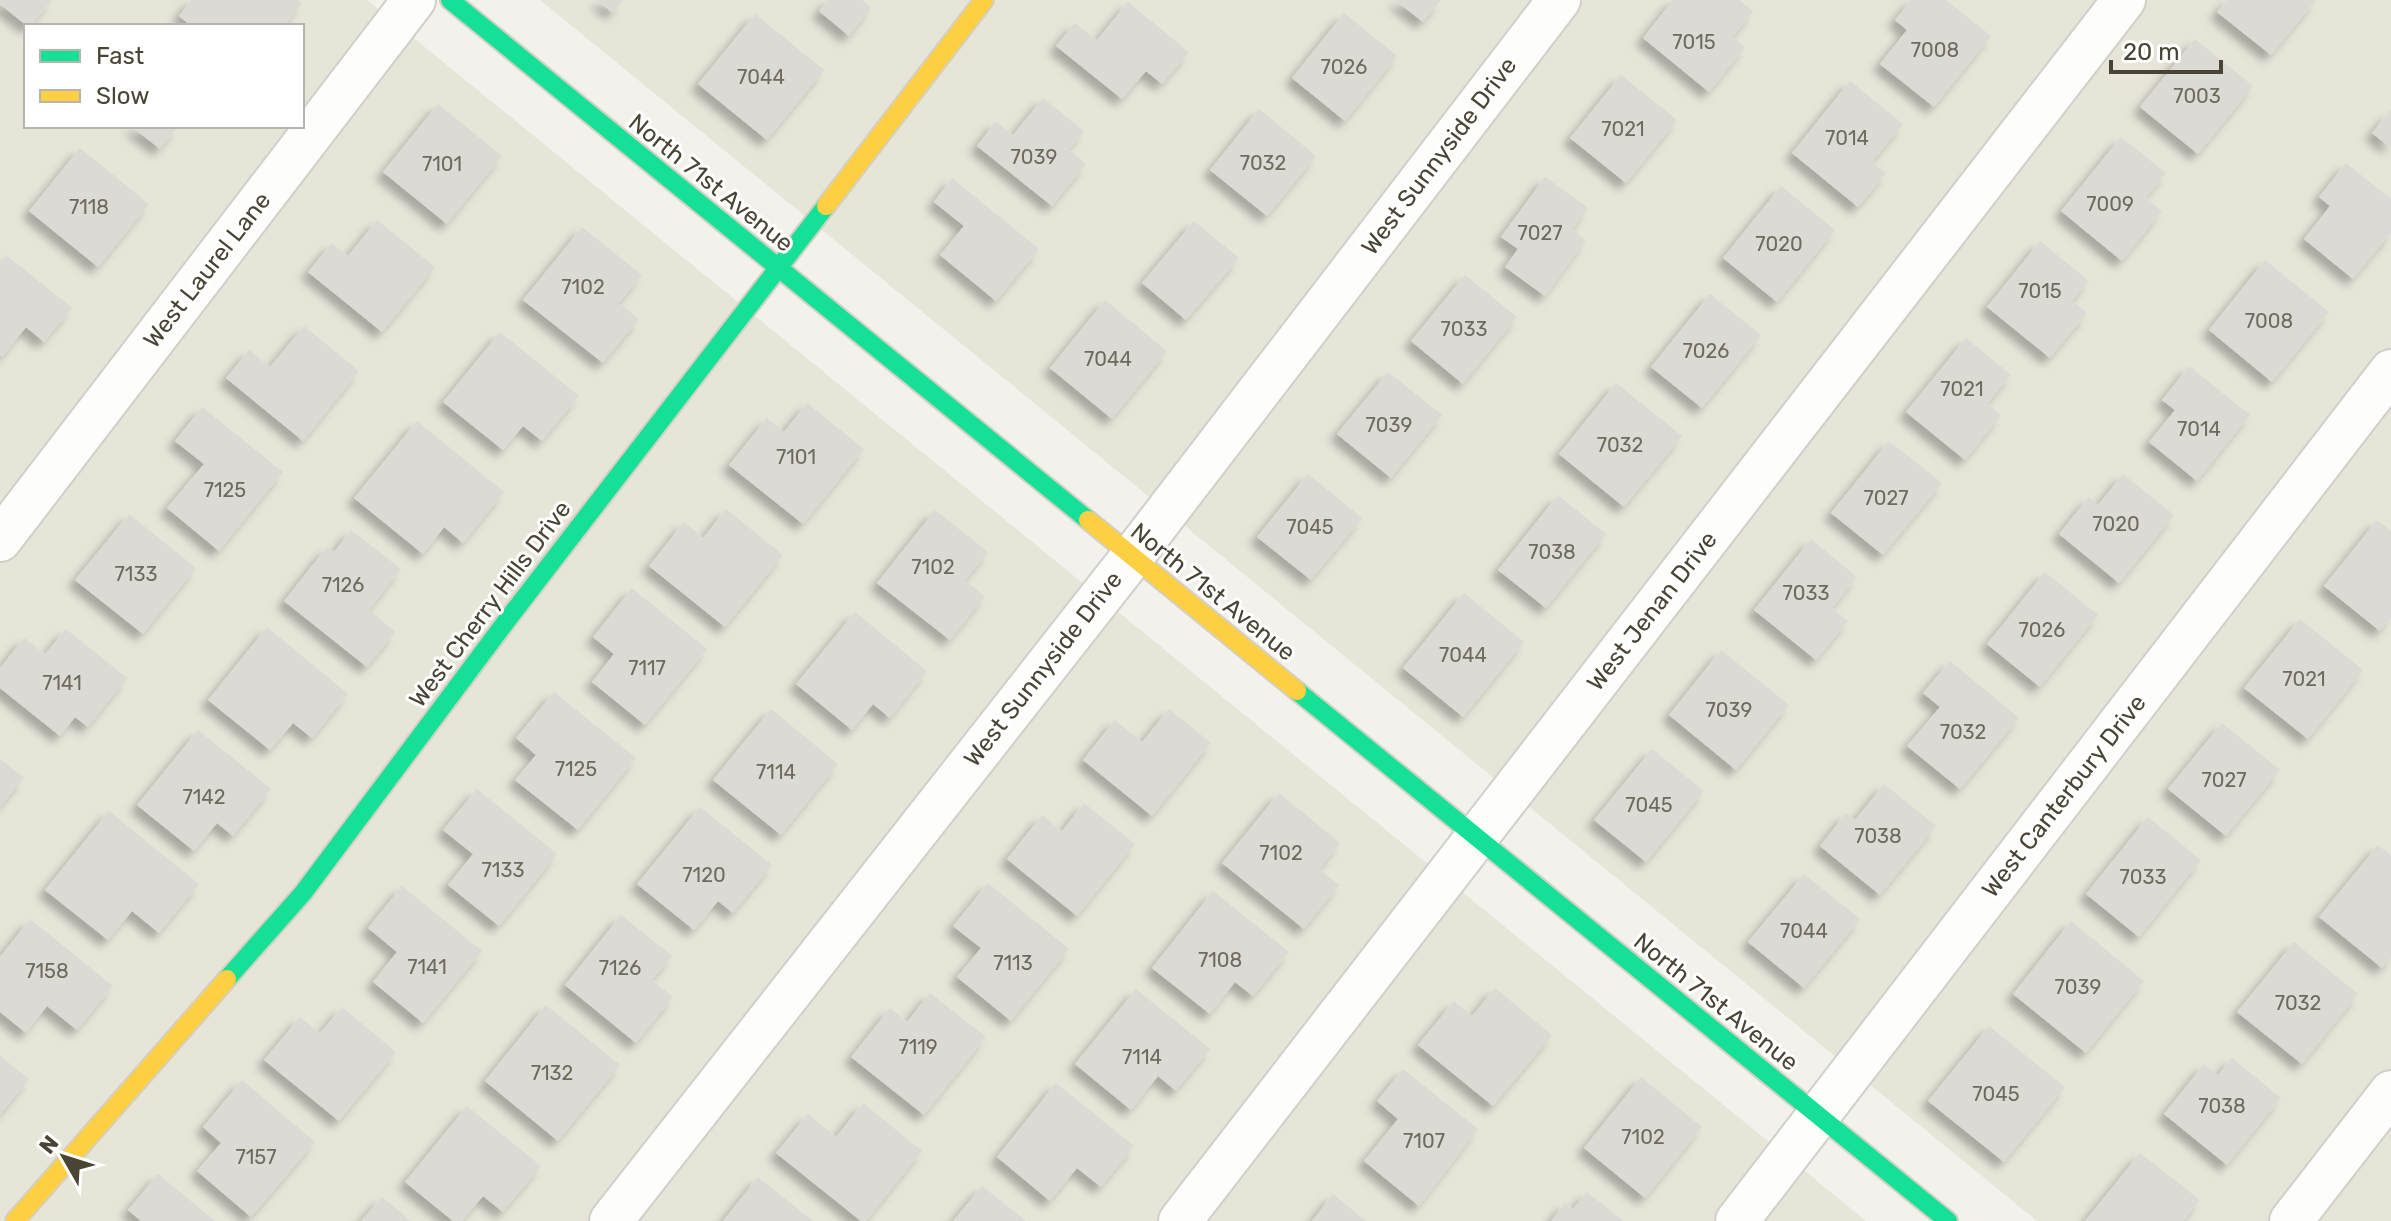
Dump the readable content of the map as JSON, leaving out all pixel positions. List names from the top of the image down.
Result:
{
  "streets": {
    "street": [
      "West Sunnyside Drive",
      "North 71st Avenue",
      "West Laurel Lane",
      "West Cherry Hills Drive",
      "West Jenan Drive",
      "West Canterbury Drive"
    ]
  },
  "crossings": [
    ["West Sunnyside Drive", "North 71st Avenue"],
    ["North 71st Avenue", "West Cherry Hills Drive"],
    ["North 71st Avenue", "West Jenan Drive"],
    ["North 71st Avenue", "West Canterbury Drive"]
  ],
  "house_numbers": [
    "7015",
    "7008",
    "7026",
    "7044",
    "7003",
    "7021",
    "7014",
    "7039",
    "7032",
    "7101",
    "7009",
    "7118",
    "7027",
    "7020",
    "7102",
    "7015",
    "7008",
    "7033",
    "7026",
    "7044",
    "7021",
    "7039",
    "7014",
    "7032",
    "7101",
    "7125",
    "7027",
    "7020",
    "7045",
    "7038",
    "7102",
    "7133",
    "7126",
    "7033",
    "7026",
    "7044",
    "7117",
    "7021",
    "7141",
    "7039",
    "7032",
    "7125",
    "7114",
    "7027",
    "7142",
    "7045",
    "7038",
    "7102",
    "7133",
    "7120",
    "7033",
    "7044",
    "7108",
    "7113",
    "7141",
    "7126",
    "7158",
    "7039",
    "7032",
    "7119",
    "7114",
    "7132",
    "7045",
    "7038",
    "7102",
    "7107",
    "7157"
  ],
  "legend": ["Fast", "Slow"],
  "scale_bar": "20 m",
  "north": "top left"
}
